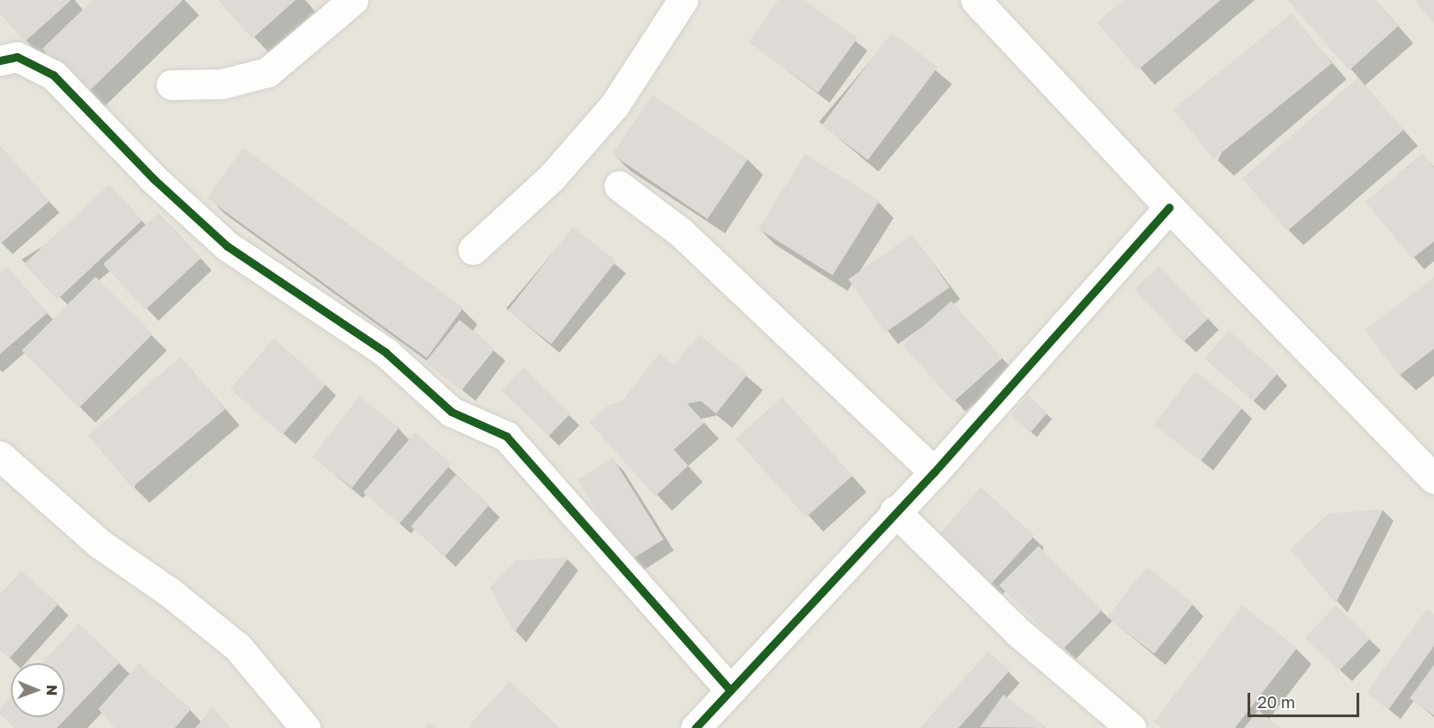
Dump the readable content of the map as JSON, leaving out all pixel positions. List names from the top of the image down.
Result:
{
  "scale_bar": "20 m",
  "north": "right"
}
